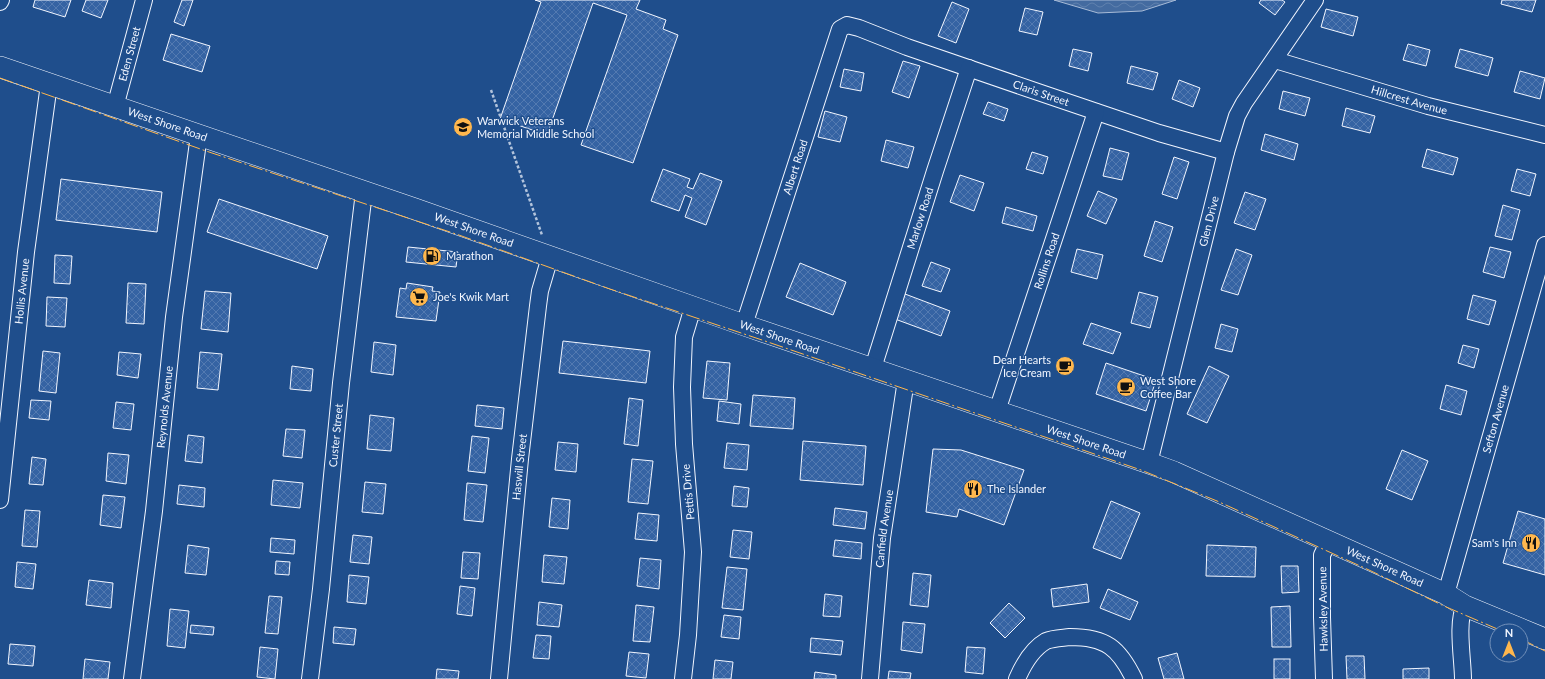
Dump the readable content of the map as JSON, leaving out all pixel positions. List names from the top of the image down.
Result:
{
  "streets": {
    "main road": ["West Shore Road"],
    "street": [
      "Eden Street",
      "Claris Street",
      "Hillcrest Avenue",
      "Albert Road",
      "Marlow Road",
      "Glen Drive",
      "Rollins Road",
      "Hollis Avenue",
      "Reynolds Avenue",
      "Sefton Avenue",
      "Custer Street",
      "Haswill Street",
      "Pettis Drive",
      "Canfield Avenue",
      "Hawksley Avenue"
    ]
  },
  "crossings": [
    ["Eden Street", "West Shore Road"],
    ["Claris Street", "Albert Road"],
    ["Claris Street", "Marlow Road"],
    ["Claris Street", "Glen Drive"],
    ["Claris Street", "Rollins Road"],
    ["Hillcrest Avenue", "Glen Drive"],
    ["West Shore Road", "Albert Road"],
    ["West Shore Road", "Marlow Road"],
    ["West Shore Road", "Glen Drive"],
    ["West Shore Road", "Rollins Road"],
    ["West Shore Road", "Hollis Avenue"],
    ["West Shore Road", "Reynolds Avenue"],
    ["West Shore Road", "Sefton Avenue"],
    ["West Shore Road", "Custer Street"],
    ["West Shore Road", "Haswill Street"],
    ["West Shore Road", "Pettis Drive"],
    ["West Shore Road", "Canfield Avenue"],
    ["West Shore Road", "Hawksley Avenue"]
  ],
  "places": {
    "school or university": ["Warwick Veterans Memorial Middle School"],
    "fuel station": ["Marathon"],
    "supermarket": ["Joe's Kwik Mart"],
    "cafe": ["Dear Hearts Ice Cream", "West Shore Coffee Bar"],
    "restaurant": ["The Islander", "Sam's Inn"]
  },
  "north": "top"
}
